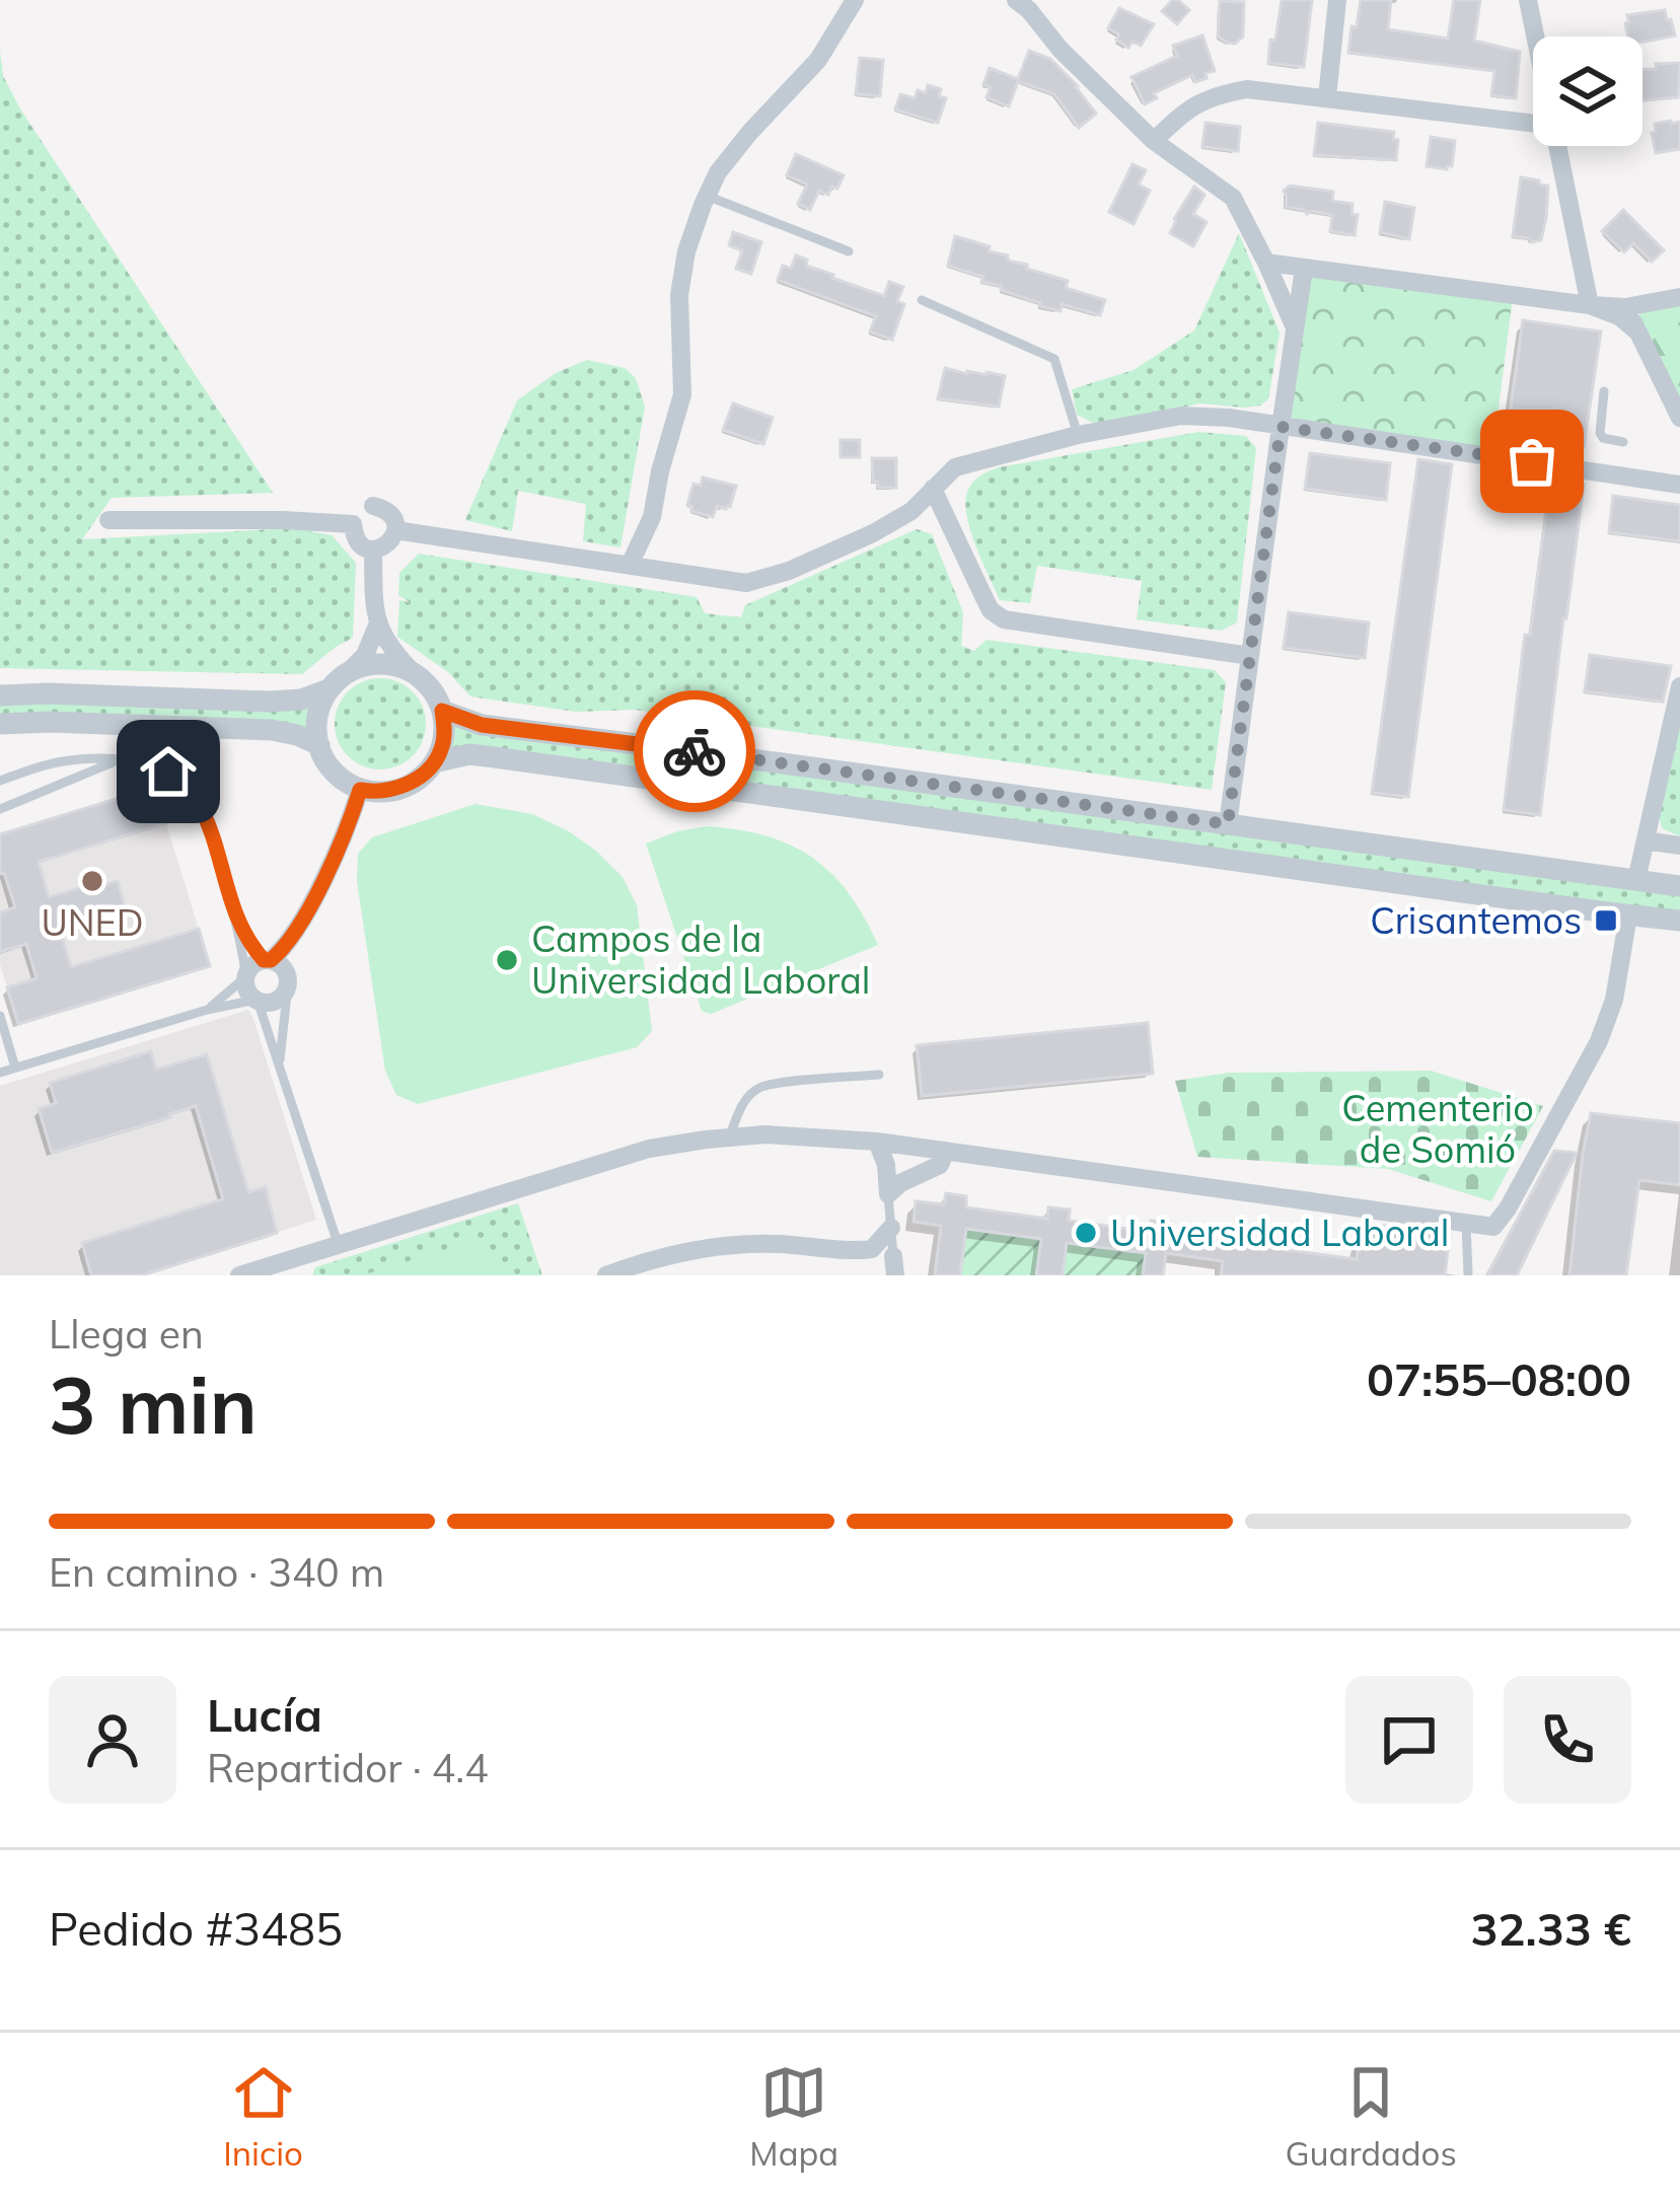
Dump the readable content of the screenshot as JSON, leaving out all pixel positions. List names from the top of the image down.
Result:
{
  "parks": ["Cementerio de Somió"],
  "places": {
    "other": ["UNED", "Campos de la Universidad Laboral", "Universidad Laboral"],
    "transit": ["Crisantemos"]
  },
  "page": {
    "heading": ["3 min", "Llega en", "07:55–08:00"],
    "panel": [
      "Lucía",
      "Repartidor · 4.4",
      "Pedido #3485",
      "32.33 €"
    ],
    "bar": "En camino · 340 m",
    "tabs": ["Inicio", "Mapa", "Guardados"]
  }
}
